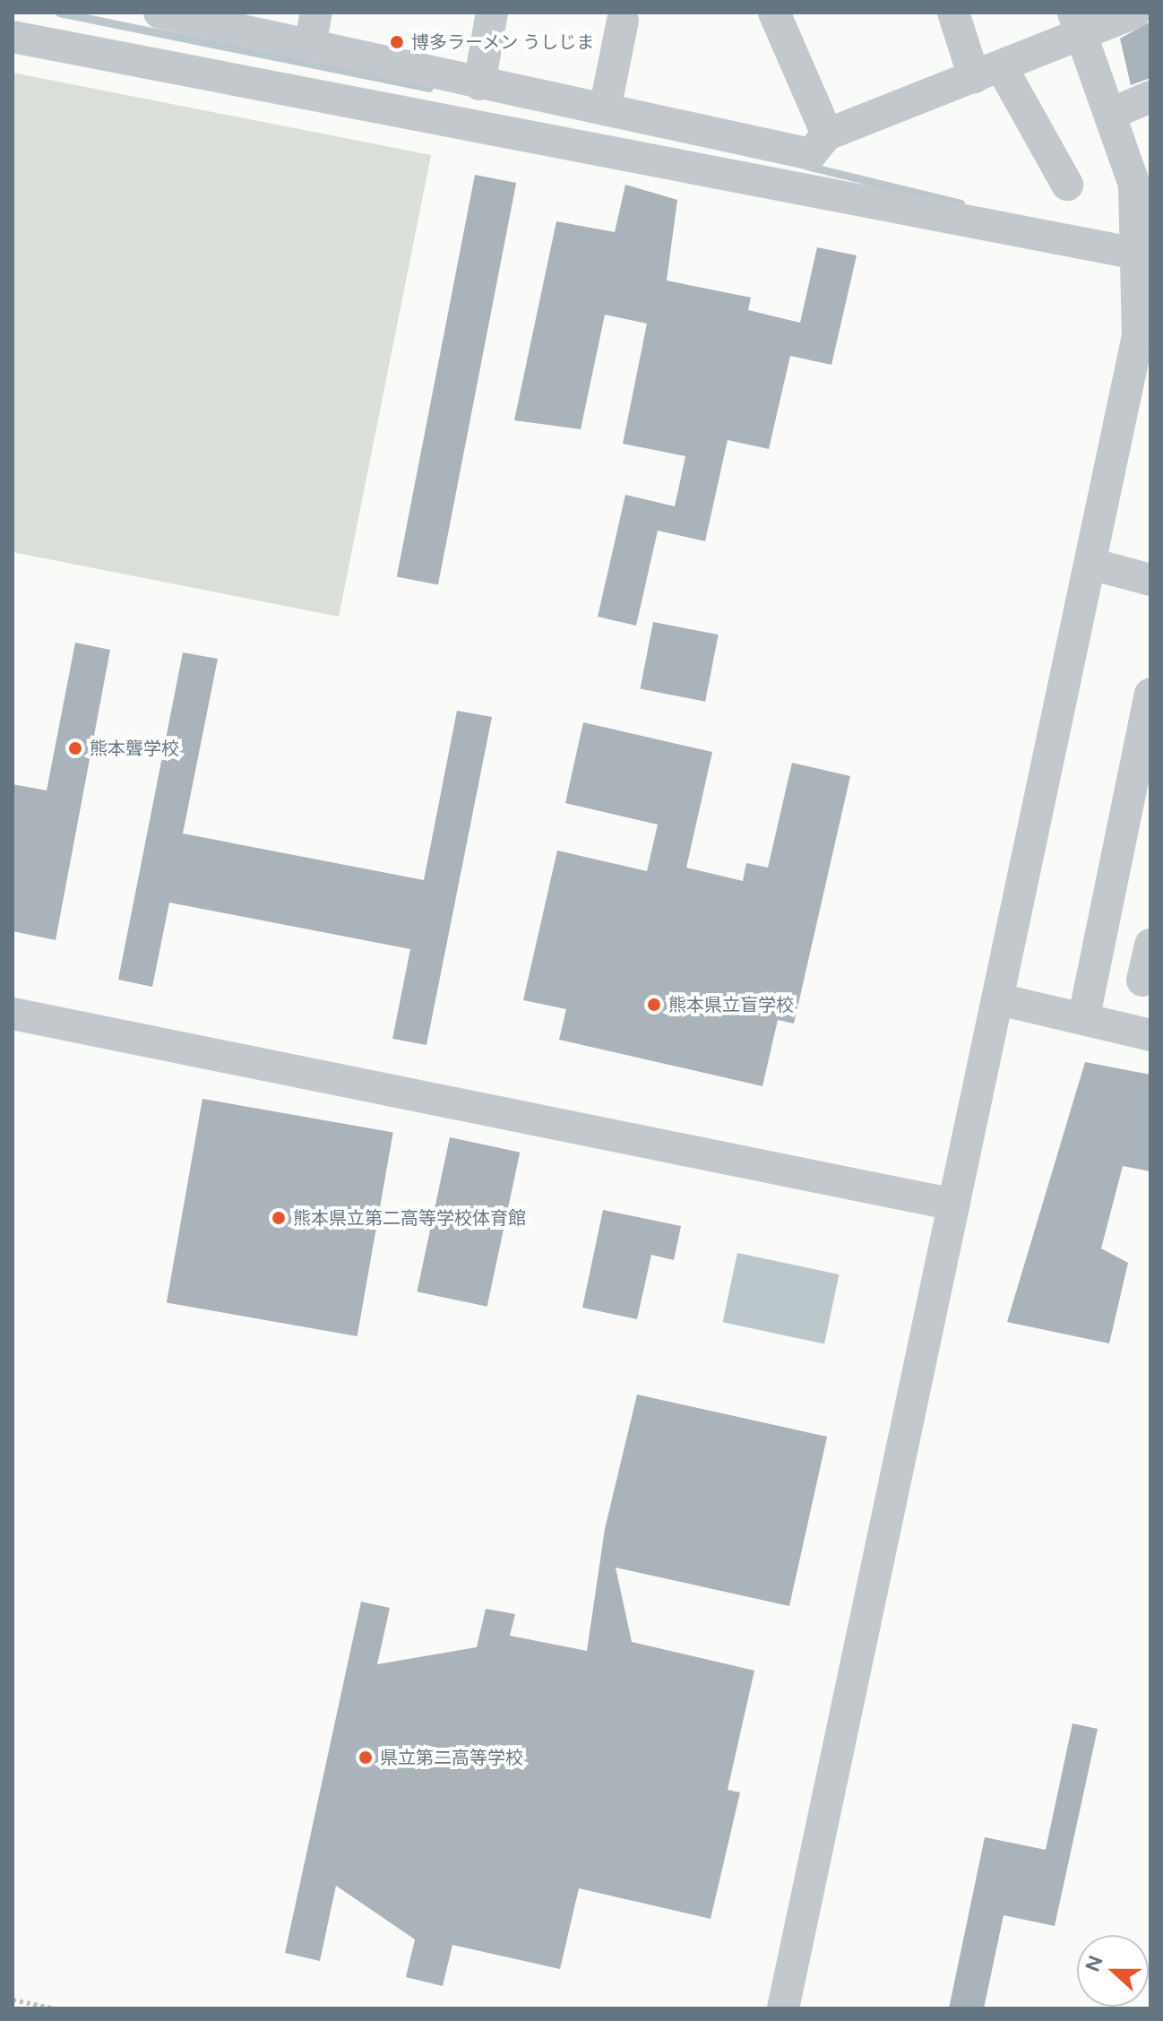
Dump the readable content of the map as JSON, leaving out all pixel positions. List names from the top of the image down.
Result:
{
  "places": [
    "博多ラーメン うしじま",
    "熊本聾学校",
    "熊本県立盲学校",
    "熊本県立第二高等学校体育館",
    "県立第二高等学校"
  ],
  "north": "left"
}
